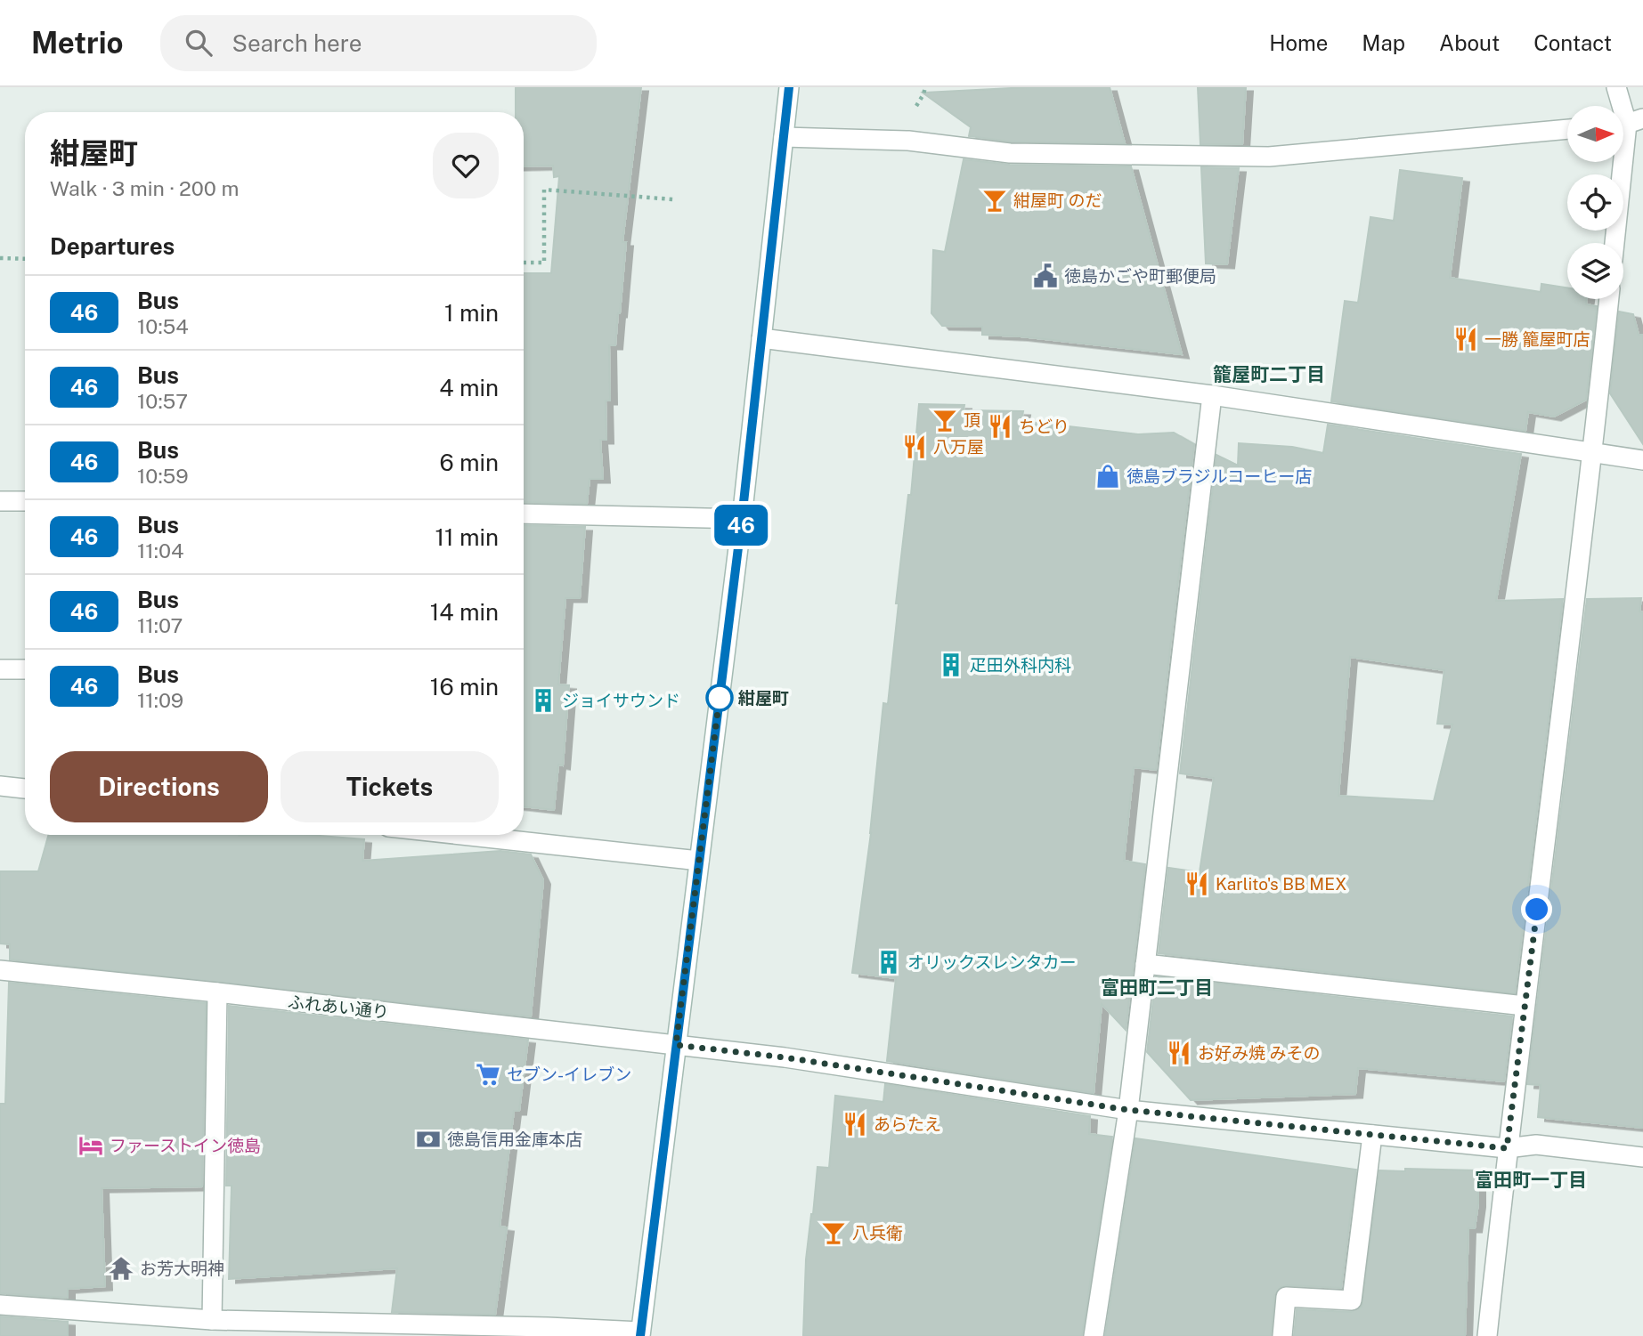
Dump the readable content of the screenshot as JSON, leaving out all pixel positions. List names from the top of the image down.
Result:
{
  "streets": {
    "street": ["ふれあい通り"]
  },
  "districts": ["籠屋町二丁目", "富田町二丁目", "富田町一丁目"],
  "places": {
    "bar": ["紺屋町 のだ", "頂", "八兵衛"],
    "public building": ["徳島かごや町郵便局"],
    "restaurant": [
      "一勝 籠屋町店",
      "ちどり",
      "八万屋",
      "Karlito's BB MEX",
      "お好み焼 みその",
      "あらたえ"
    ],
    "shop": ["徳島ブラジルコーヒー店"],
    "building": ["疋田外科内科", "ジョイサウンド", "オリックスレンタカー"],
    "other": ["紺屋町"],
    "supermarket": ["セブン-イレブン"],
    "bank": ["徳島信用金庫本店"],
    "hotel": ["ファーストイン徳島"],
    "temple": ["お芳大明神"]
  },
  "lines": ["bus line 46"],
  "north": "right",
  "page": {
    "header": "Metrio",
    "search": "Search here",
    "nav": [
      "Home",
      "Map",
      "About",
      "Contact"
    ],
    "on_map": "46",
    "heading": [
      ["紺屋町", "Walk · 3 min · 200 m"],
      "Departures"
    ],
    "list": [
      {
        "mark": "46",
        "name": "Bus",
        "note": "10:54",
        "value": "1 min"
      },
      {
        "mark": "46",
        "name": "Bus",
        "note": "10:57",
        "value": "4 min"
      },
      {
        "mark": "46",
        "name": "Bus",
        "note": "10:59",
        "value": "6 min"
      },
      {
        "mark": "46",
        "name": "Bus",
        "note": "11:04",
        "value": "11 min"
      },
      {
        "mark": "46",
        "name": "Bus",
        "note": "11:07",
        "value": "14 min"
      },
      {
        "mark": "46",
        "name": "Bus",
        "note": "11:09",
        "value": "16 min"
      }
    ],
    "buttons": ["Directions", "Tickets"]
  }
}
